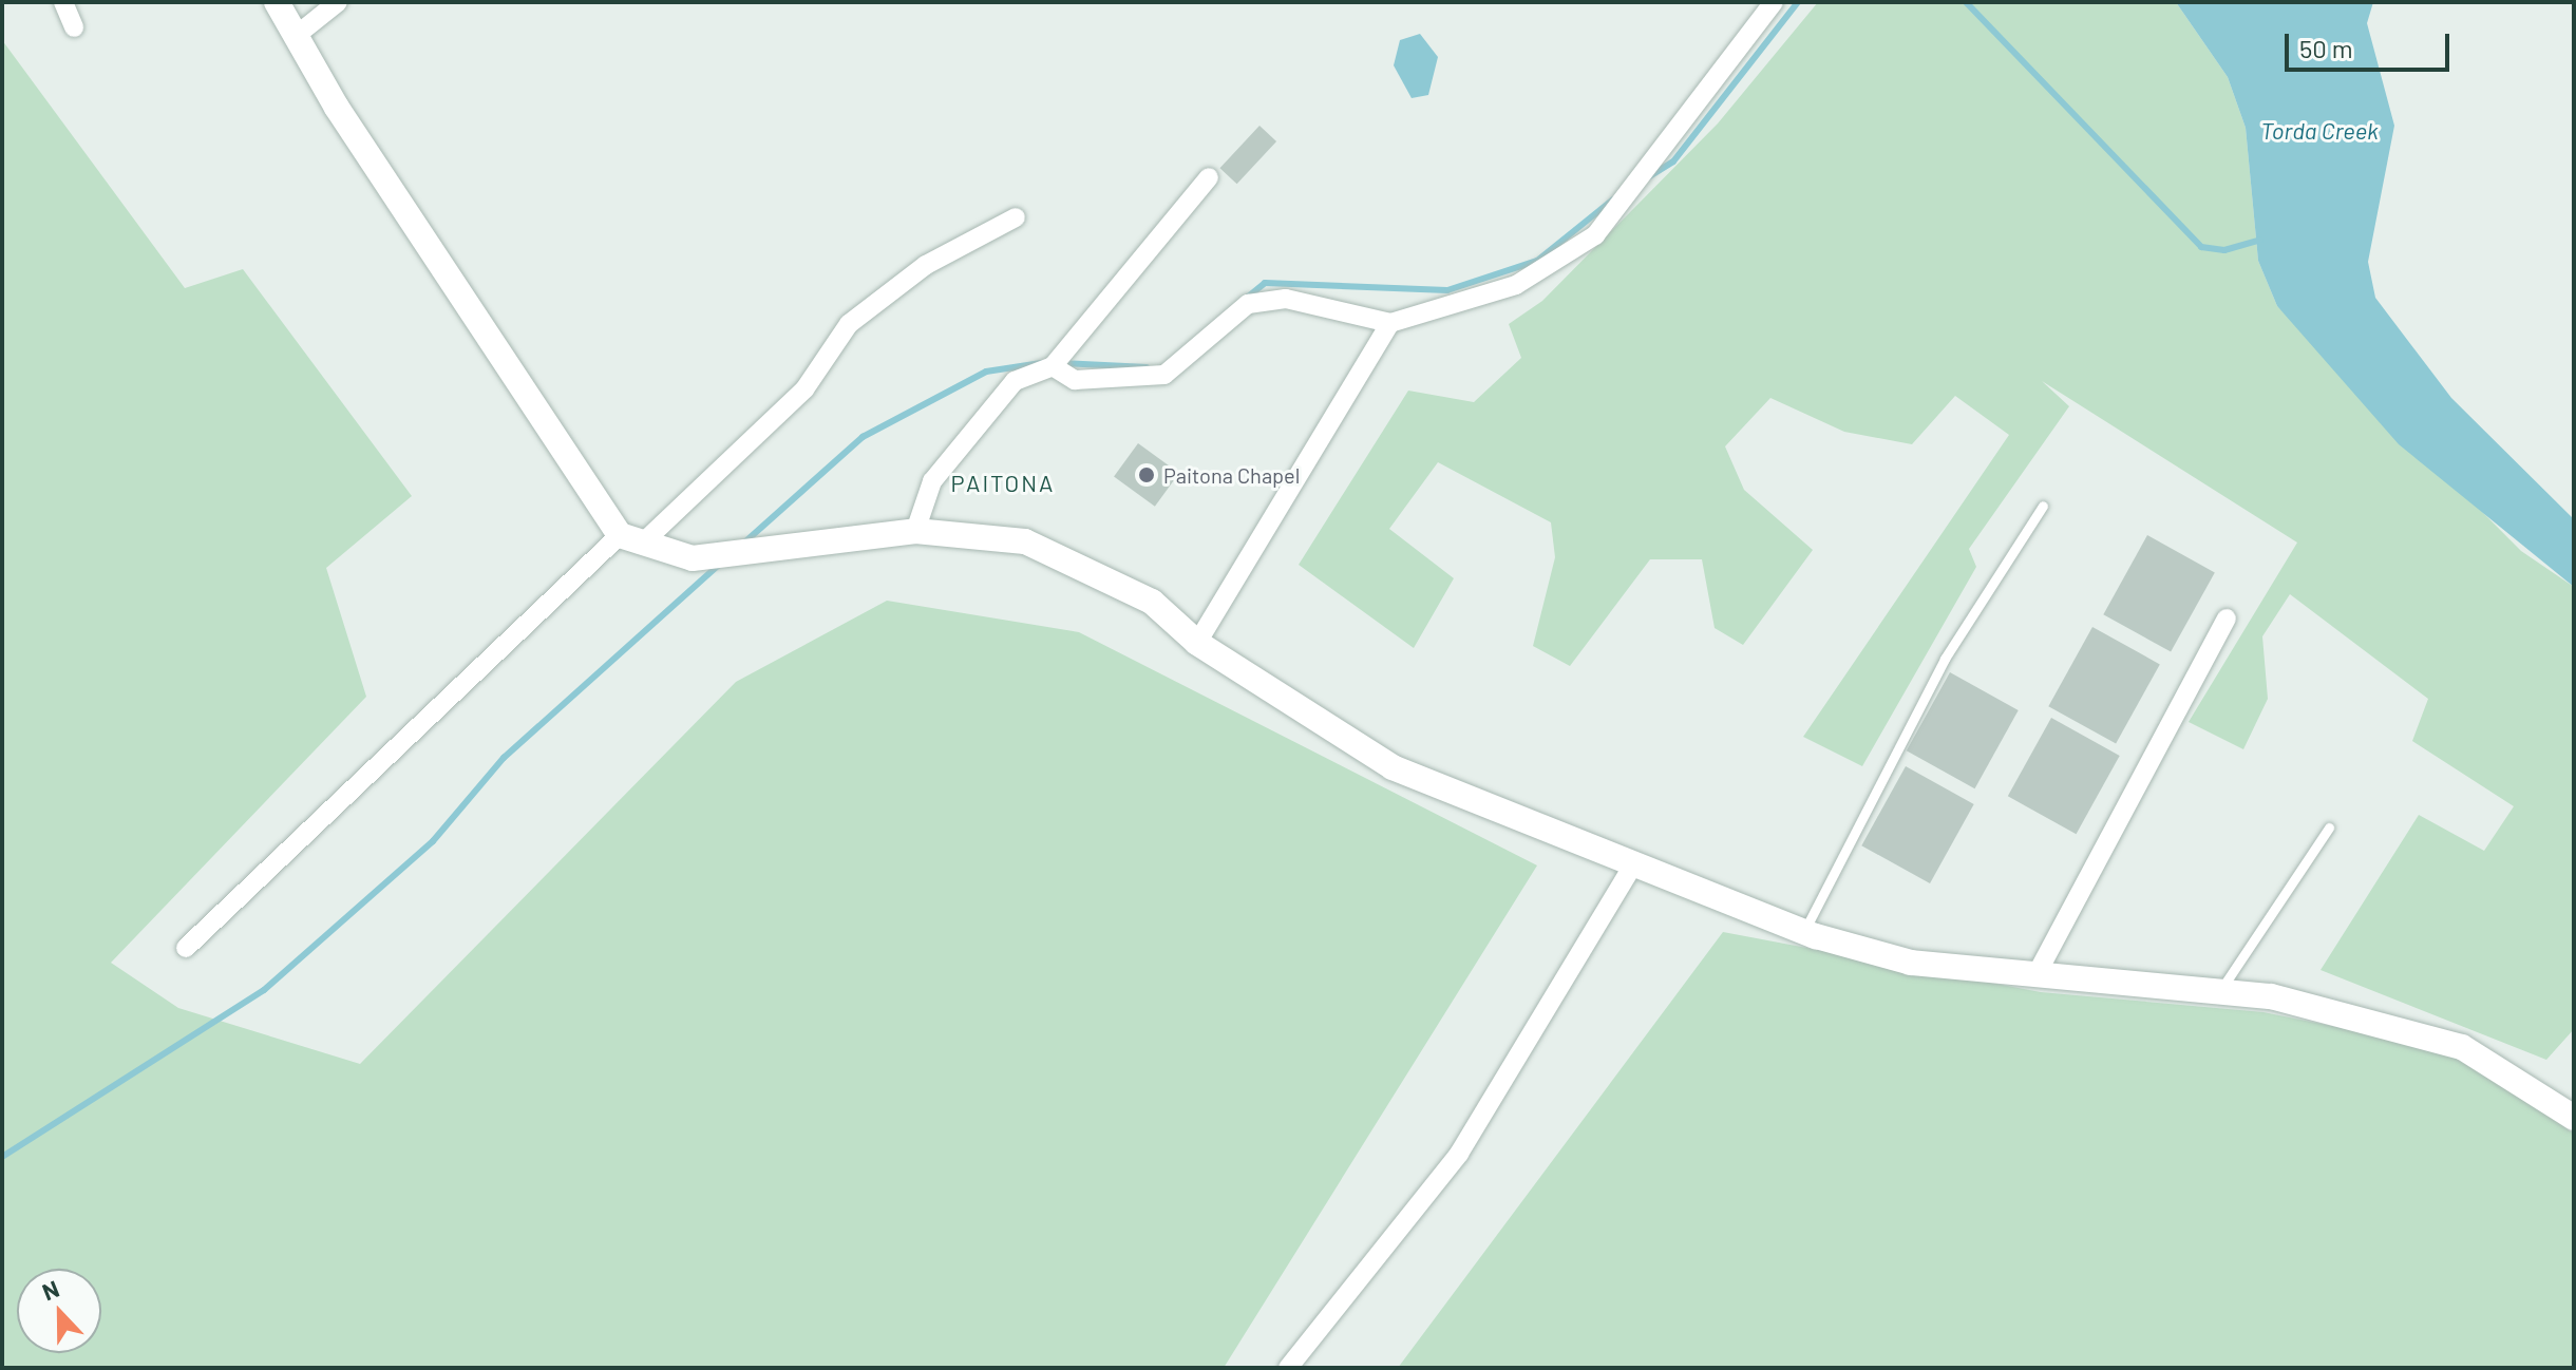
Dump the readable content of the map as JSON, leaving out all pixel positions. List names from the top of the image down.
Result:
{
  "districts": ["PAITONA"],
  "water": ["Torda Creek"],
  "places": ["Paitona Chapel"],
  "scale_bar": "50 m",
  "north": "top"
}
